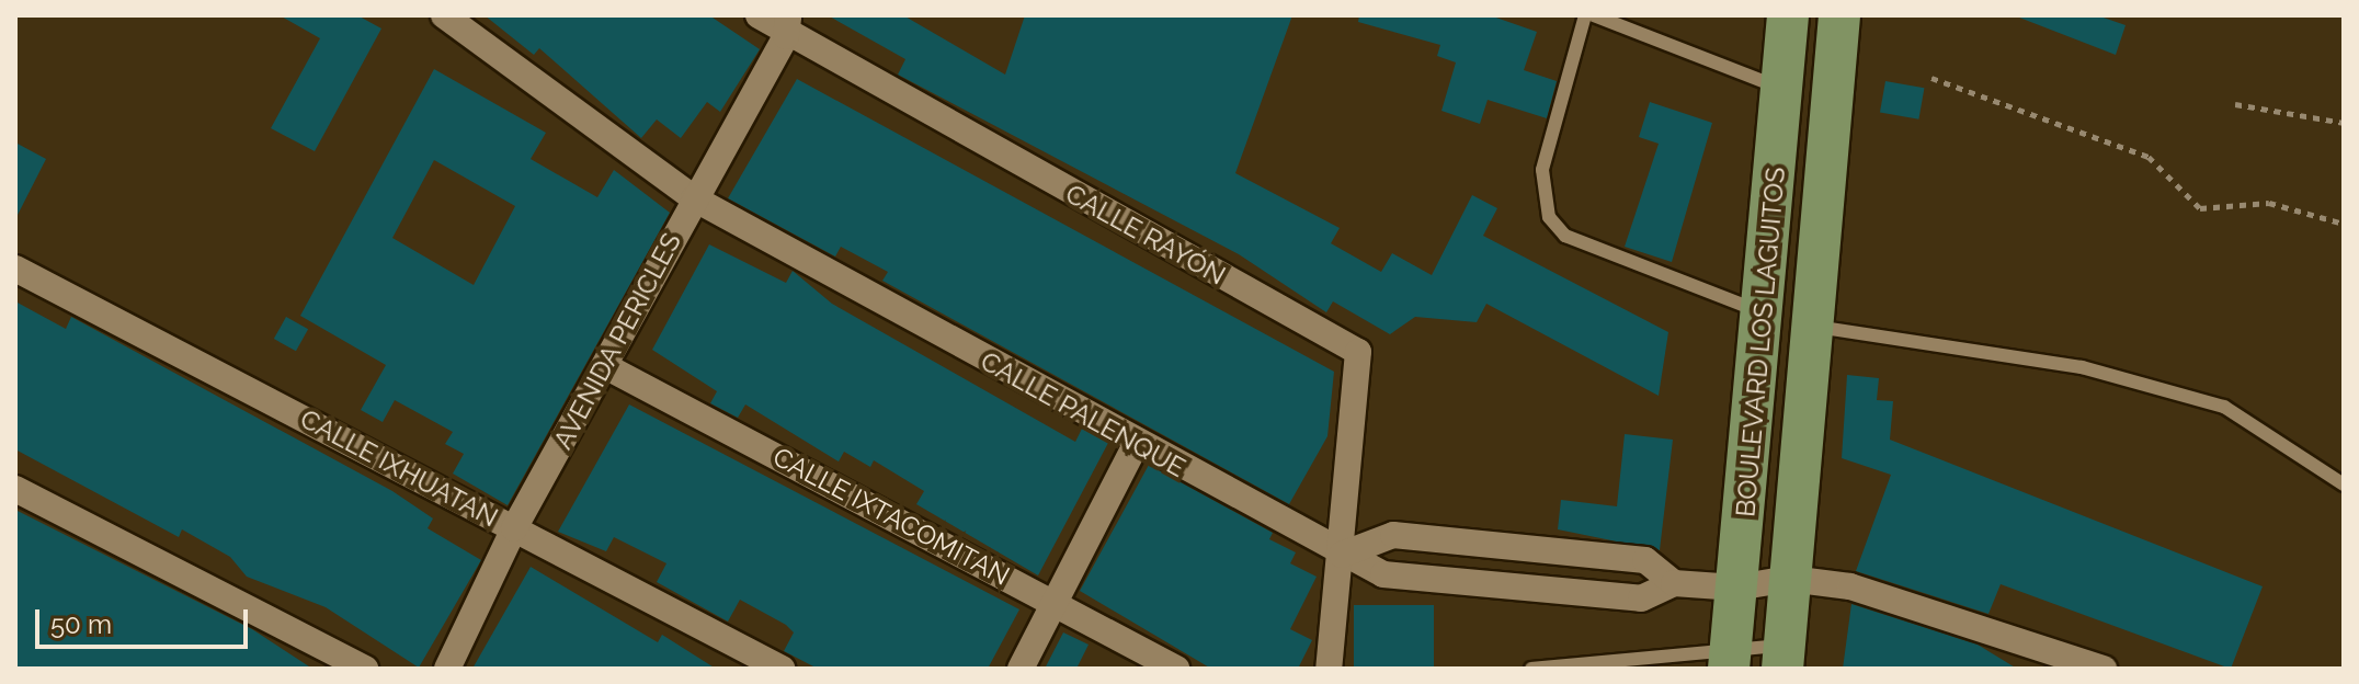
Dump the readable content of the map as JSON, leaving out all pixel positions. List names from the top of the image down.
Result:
{
  "streets": {
    "main road": ["BOULEVARD LOS LAGUITOS"],
    "street": [
      "CALLE RAYÓN",
      "AVENIDA PERICLES",
      "CALLE PALENQUE",
      "CALLE IXHUATAN",
      "CALLE IXTACOMITAN"
    ]
  },
  "crossings": [
    ["CALLE RAYÓN", "AVENIDA PERICLES"],
    ["CALLE RAYÓN", "CALLE PALENQUE"],
    ["AVENIDA PERICLES", "CALLE PALENQUE"],
    ["AVENIDA PERICLES", "CALLE IXHUATAN"],
    ["AVENIDA PERICLES", "CALLE IXTACOMITAN"]
  ],
  "scale_bar": "50 m"
}
